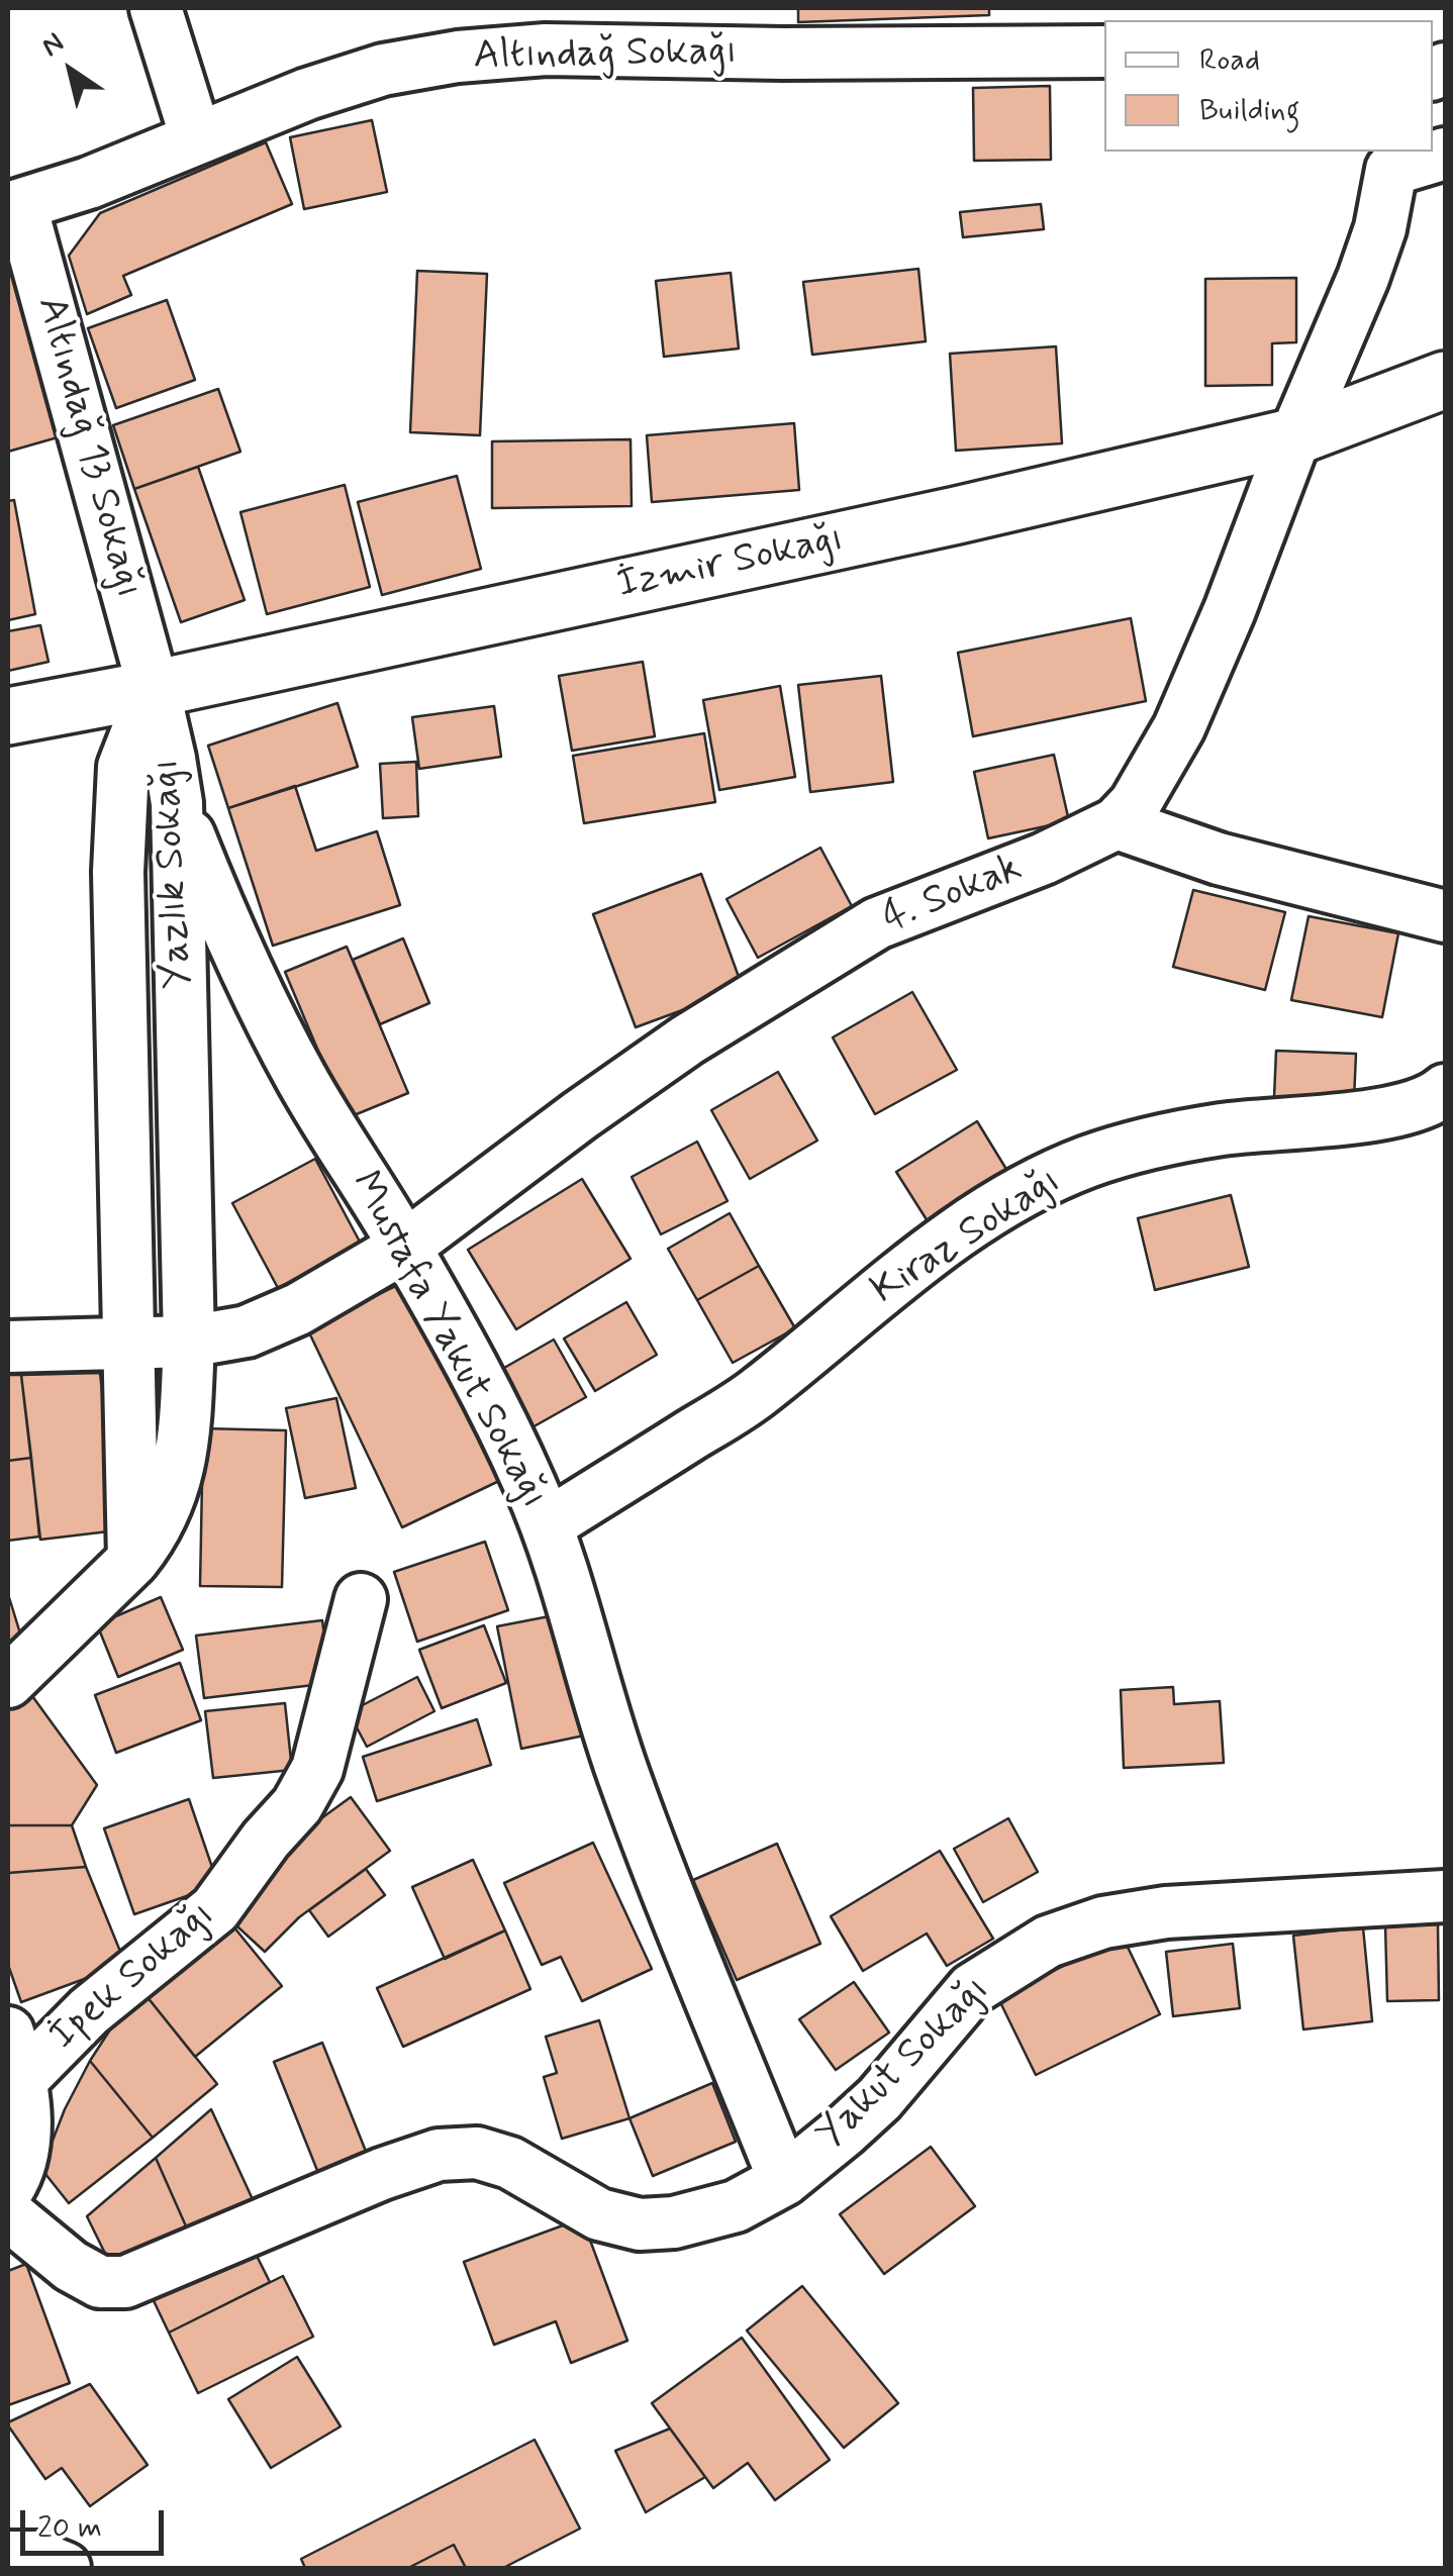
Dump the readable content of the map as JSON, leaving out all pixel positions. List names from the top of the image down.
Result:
{
  "streets": {
    "street": [
      "Altındağ Sokağı",
      "Altındağ 13 Sokağı",
      "İzmir Sokağı",
      "Yazlık Sokağı",
      "4. Sokak",
      "Kiraz Sokağı",
      "Mustafa Yakut Sokağı",
      "İpek Sokağı",
      "Yakut Sokağı"
    ]
  },
  "crossings": [
    ["Altındağ Sokağı", "Altındağ 13 Sokağı"],
    ["Altındağ 13 Sokağı", "İzmir Sokağı"],
    ["Altındağ 13 Sokağı", "Yazlık Sokağı"],
    ["İzmir Sokağı", "Yazlık Sokağı"],
    ["İzmir Sokağı", "4. Sokak"],
    ["Yazlık Sokağı", "4. Sokak"],
    ["Yazlık Sokağı", "Mustafa Yakut Sokağı"],
    ["4. Sokak", "Mustafa Yakut Sokağı"],
    ["Kiraz Sokağı", "Mustafa Yakut Sokağı"],
    ["Mustafa Yakut Sokağı", "Yakut Sokağı"]
  ],
  "legend": ["Road", "Building"],
  "scale_bar": "20 m",
  "north": "top left"
}
